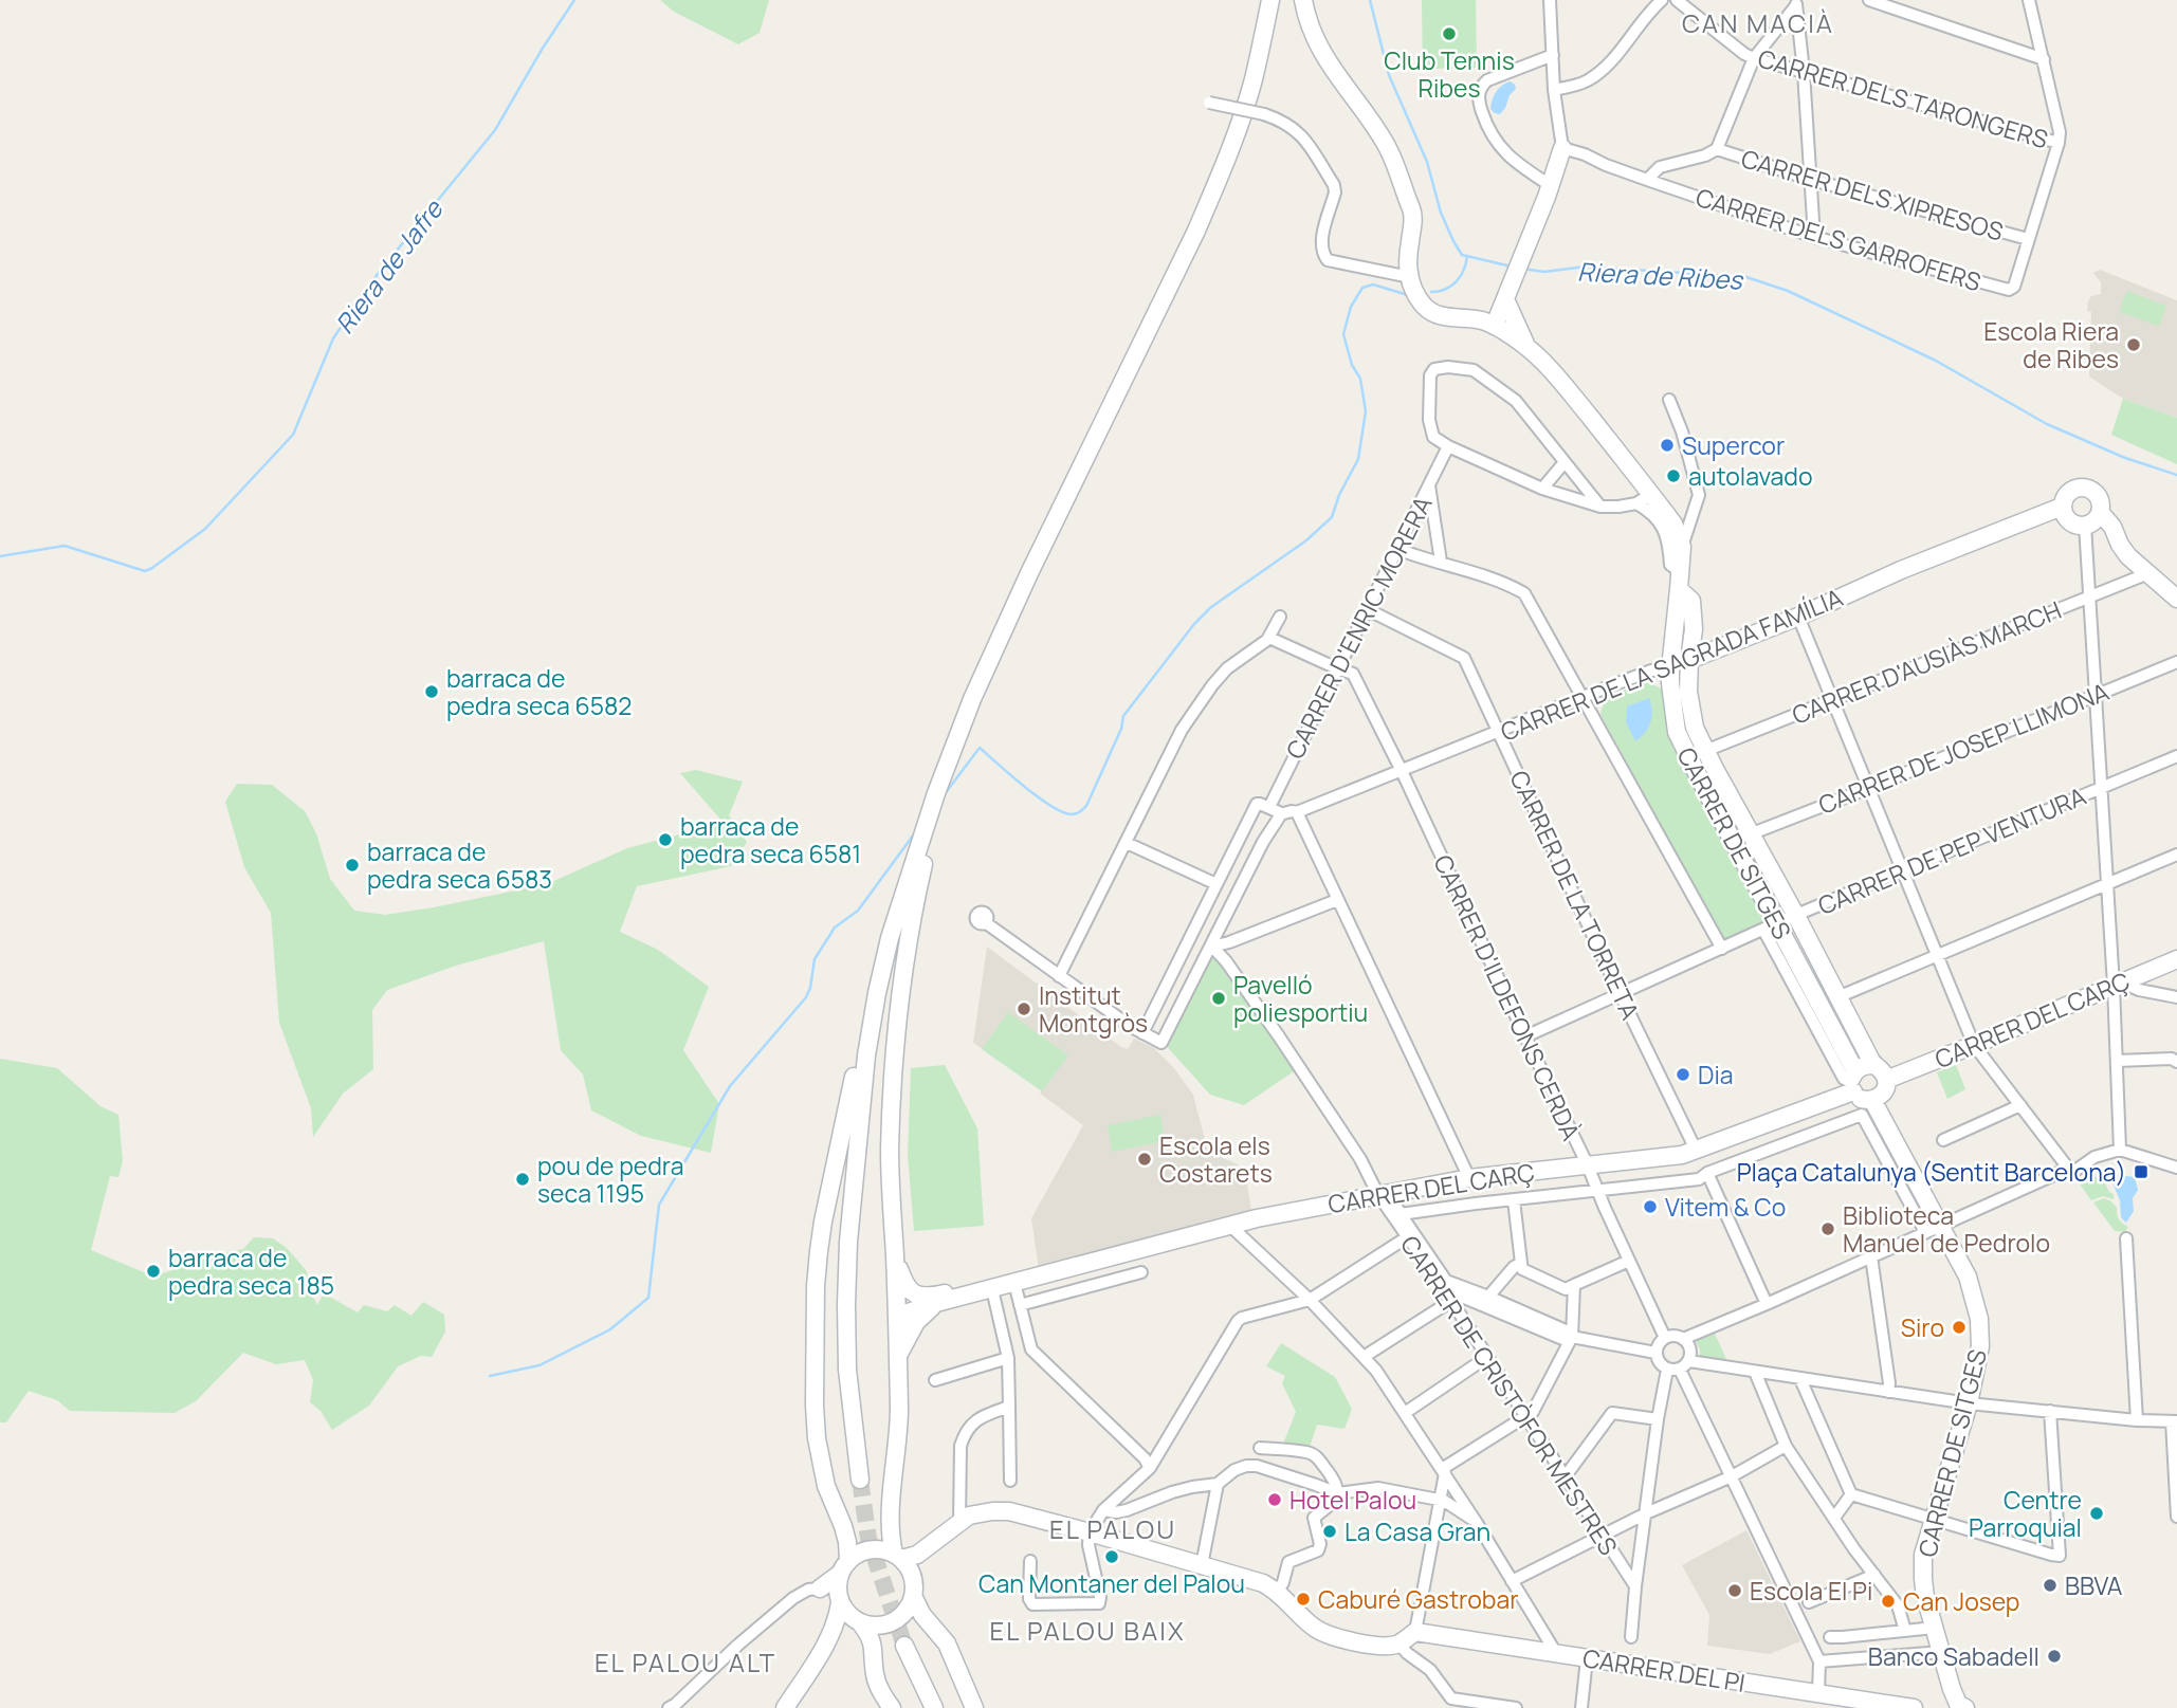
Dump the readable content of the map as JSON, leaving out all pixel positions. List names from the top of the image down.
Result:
{
  "streets": {
    "street": [
      "CARRER DELS TARONGERS",
      "CARRER DELS XIPRESOS",
      "CARRER DELS GARROFERS",
      "CARRER D'ENRIC MORERA",
      "CARRER D'AUSIÀS MARCH",
      "CARRER DE LA SAGRADA FAMÍLIA",
      "CARRER DE JOSEP LLIMONA",
      "CARRER DE SITGES",
      "CARRER DE PEP VENTURA",
      "CARRER DE LA TORRETA",
      "CARRER D'ILDEFONS CERDÀ",
      "CARRER DEL CARÇ",
      "CARRER DE CRISTÒFOR MESTRES",
      "CARRER DEL PI"
    ]
  },
  "crossings": [
    ["CARRER DELS TARONGERS", "CARRER DELS GARROFERS"],
    ["CARRER DELS XIPRESOS", "CARRER DELS GARROFERS"],
    ["CARRER D'ENRIC MORERA", "CARRER DE LA SAGRADA FAMÍLIA"],
    ["CARRER D'ENRIC MORERA", "CARRER DE LA TORRETA"],
    ["CARRER D'ENRIC MORERA", "CARRER D'ILDEFONS CERDÀ"],
    ["CARRER D'ENRIC MORERA", "CARRER DE CRISTÒFOR MESTRES"],
    ["CARRER DE LA SAGRADA FAMÍLIA", "CARRER DE SITGES"],
    ["CARRER DE LA SAGRADA FAMÍLIA", "CARRER DE LA TORRETA"],
    ["CARRER DE LA SAGRADA FAMÍLIA", "CARRER D'ILDEFONS CERDÀ"],
    ["CARRER DE SITGES", "CARRER DE PEP VENTURA"],
    ["CARRER DE SITGES", "CARRER DEL CARÇ"],
    ["CARRER DE PEP VENTURA", "CARRER DE LA TORRETA"],
    ["CARRER DE PEP VENTURA", "CARRER D'ILDEFONS CERDÀ"],
    ["CARRER DE LA TORRETA", "CARRER DEL CARÇ"],
    ["CARRER D'ILDEFONS CERDÀ", "CARRER DEL CARÇ"],
    ["CARRER DEL CARÇ", "CARRER DE CRISTÒFOR MESTRES"]
  ],
  "districts": [
    "CAN MACIÀ",
    "EL PALOU",
    "EL PALOU BAIX",
    "EL PALOU ALT"
  ],
  "water": ["Riera de Jafre", "Riera de Ribes"],
  "places": {
    "other": [
      "Club Tennis Ribes",
      "Escola Riera de Ribes",
      "Supercor",
      "autolavado",
      "barraca de pedra seca 6582",
      "barraca de pedra seca 6581",
      "barraca de pedra seca 6583",
      "Pavelló poliesportiu",
      "Institut Montgròs",
      "Dia",
      "Escola els Costarets",
      "pou de pedra seca 1195",
      "Vitem & Co",
      "Biblioteca Manuel de Pedrolo",
      "barraca de pedra seca 185",
      "Siro",
      "Hotel Palou",
      "Centre Parroquial",
      "La Casa Gran",
      "Can Montaner del Palou",
      "BBVA",
      "Escola El Pi",
      "Caburé Gastrobar",
      "Can Josep",
      "Banco Sabadell"
    ],
    "transit": ["Plaça Catalunya (Sentit Barcelona)"]
  }
}
